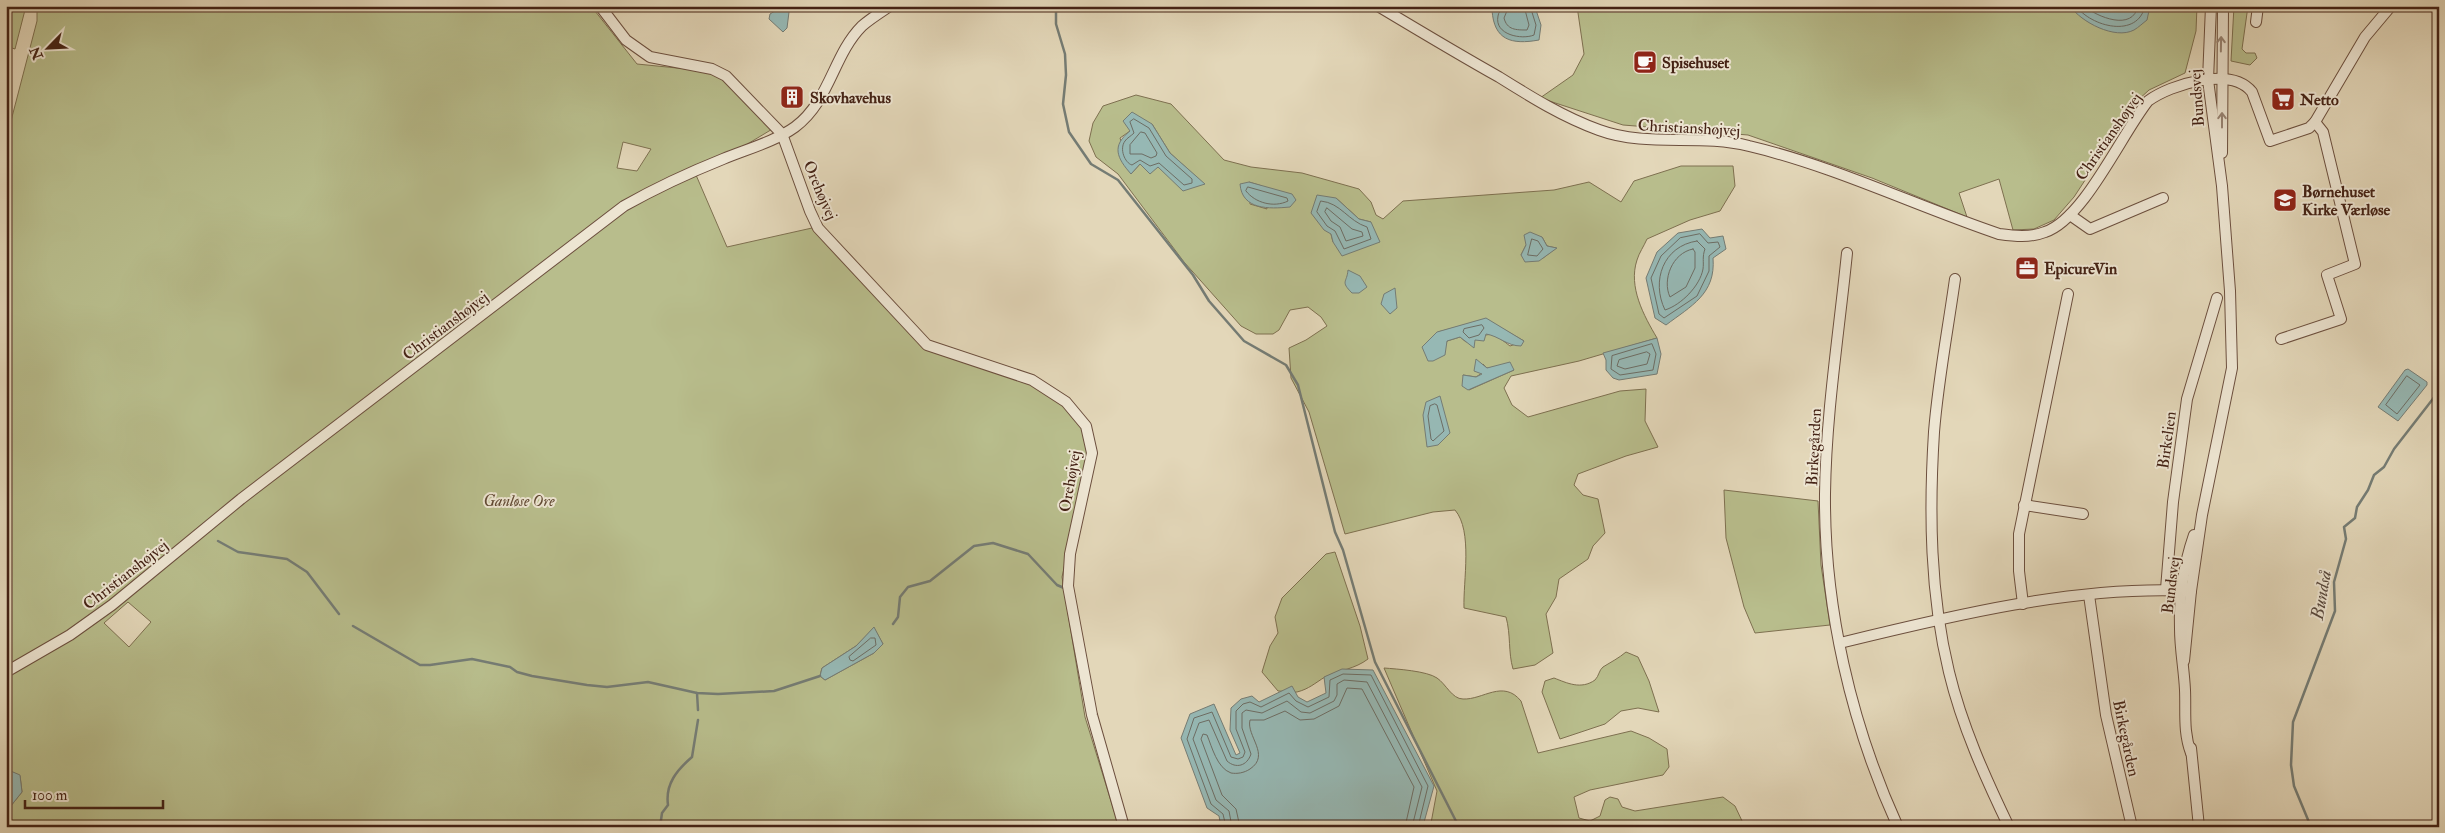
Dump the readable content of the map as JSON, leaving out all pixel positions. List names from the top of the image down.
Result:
{
  "streets": {
    "street": [
      "Bundsvej",
      "Christianshøjvej",
      "Orehøjvej",
      "Birkelien",
      "Birkegården"
    ]
  },
  "crossings": [
    ["Bundsvej", "Christianshøjvej"],
    ["Christianshøjvej", "Orehøjvej"]
  ],
  "water": ["Bundså"],
  "parks": ["Ganløse Ore"],
  "places": {
    "cafe": ["Spisehuset"],
    "building": ["Skovhavehus"],
    "supermarket": ["Netto"],
    "school or university": ["Børnehuset Kirke Værløse"],
    "office": ["EpicureVin"]
  },
  "scale_bar": "100 m",
  "north": "bottom left"
}
